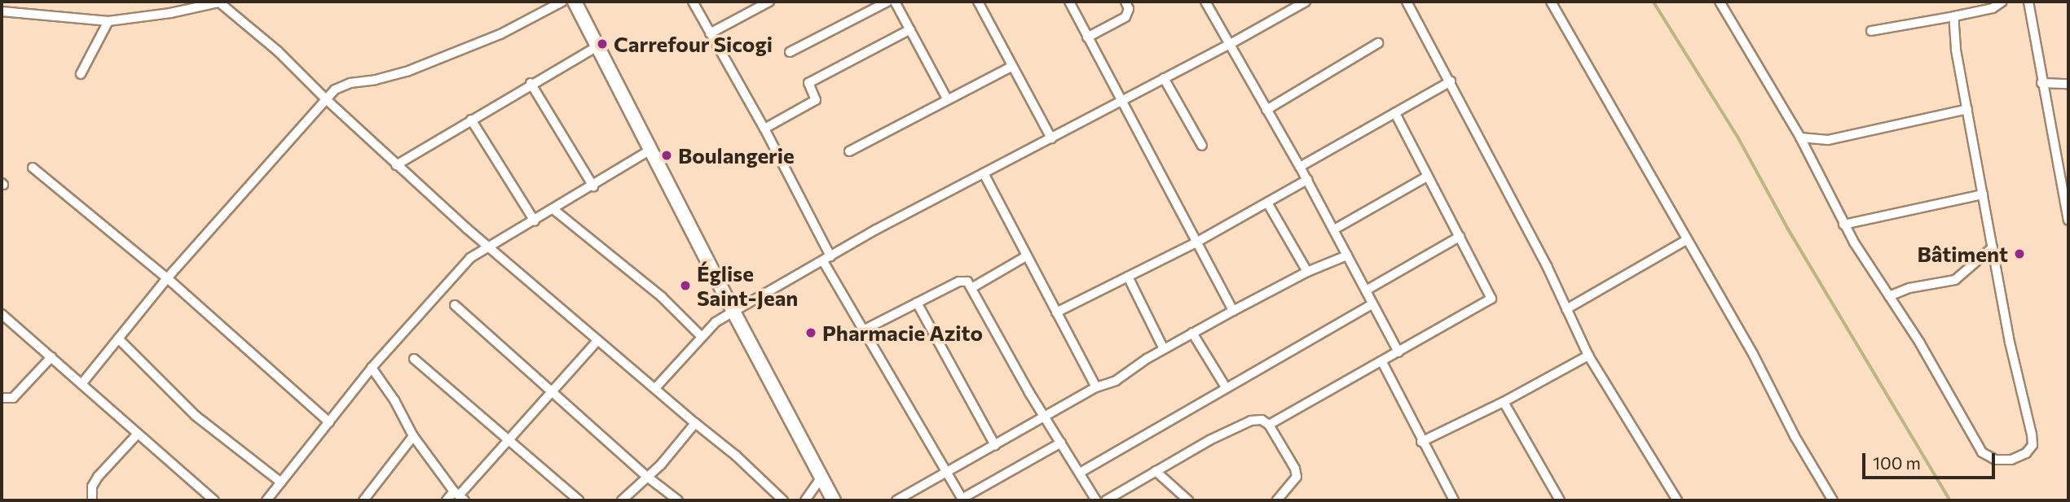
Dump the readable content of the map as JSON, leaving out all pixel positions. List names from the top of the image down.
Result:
{
  "places": [
    "Carrefour Sicogi",
    "Boulangerie",
    "Bâtiment",
    "Église Saint-Jean",
    "Pharmacie Azito"
  ],
  "scale_bar": "100 m"
}
